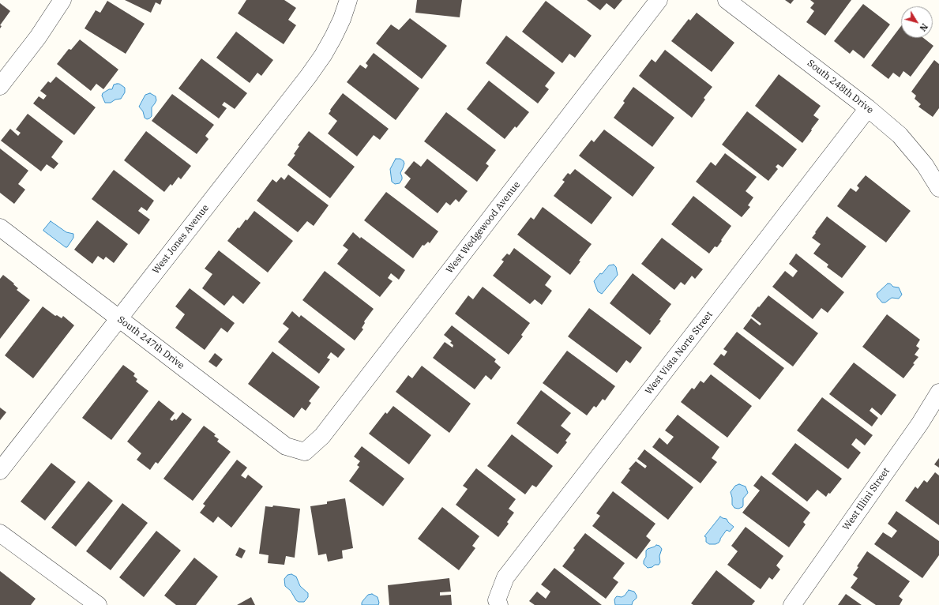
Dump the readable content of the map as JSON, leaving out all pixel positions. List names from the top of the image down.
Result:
{
  "streets": {
    "street": [
      "South 248th Drive",
      "West Wedgewood Avenue",
      "West Jones Avenue",
      "South 247th Drive",
      "West Vista Norte Street",
      "West Illini Street"
    ]
  },
  "crossings": [
    ["South 248th Drive", "West Vista Norte Street"],
    ["West Wedgewood Avenue", "South 247th Drive"],
    ["West Jones Avenue", "South 247th Drive"]
  ],
  "north": "bottom right"
}
